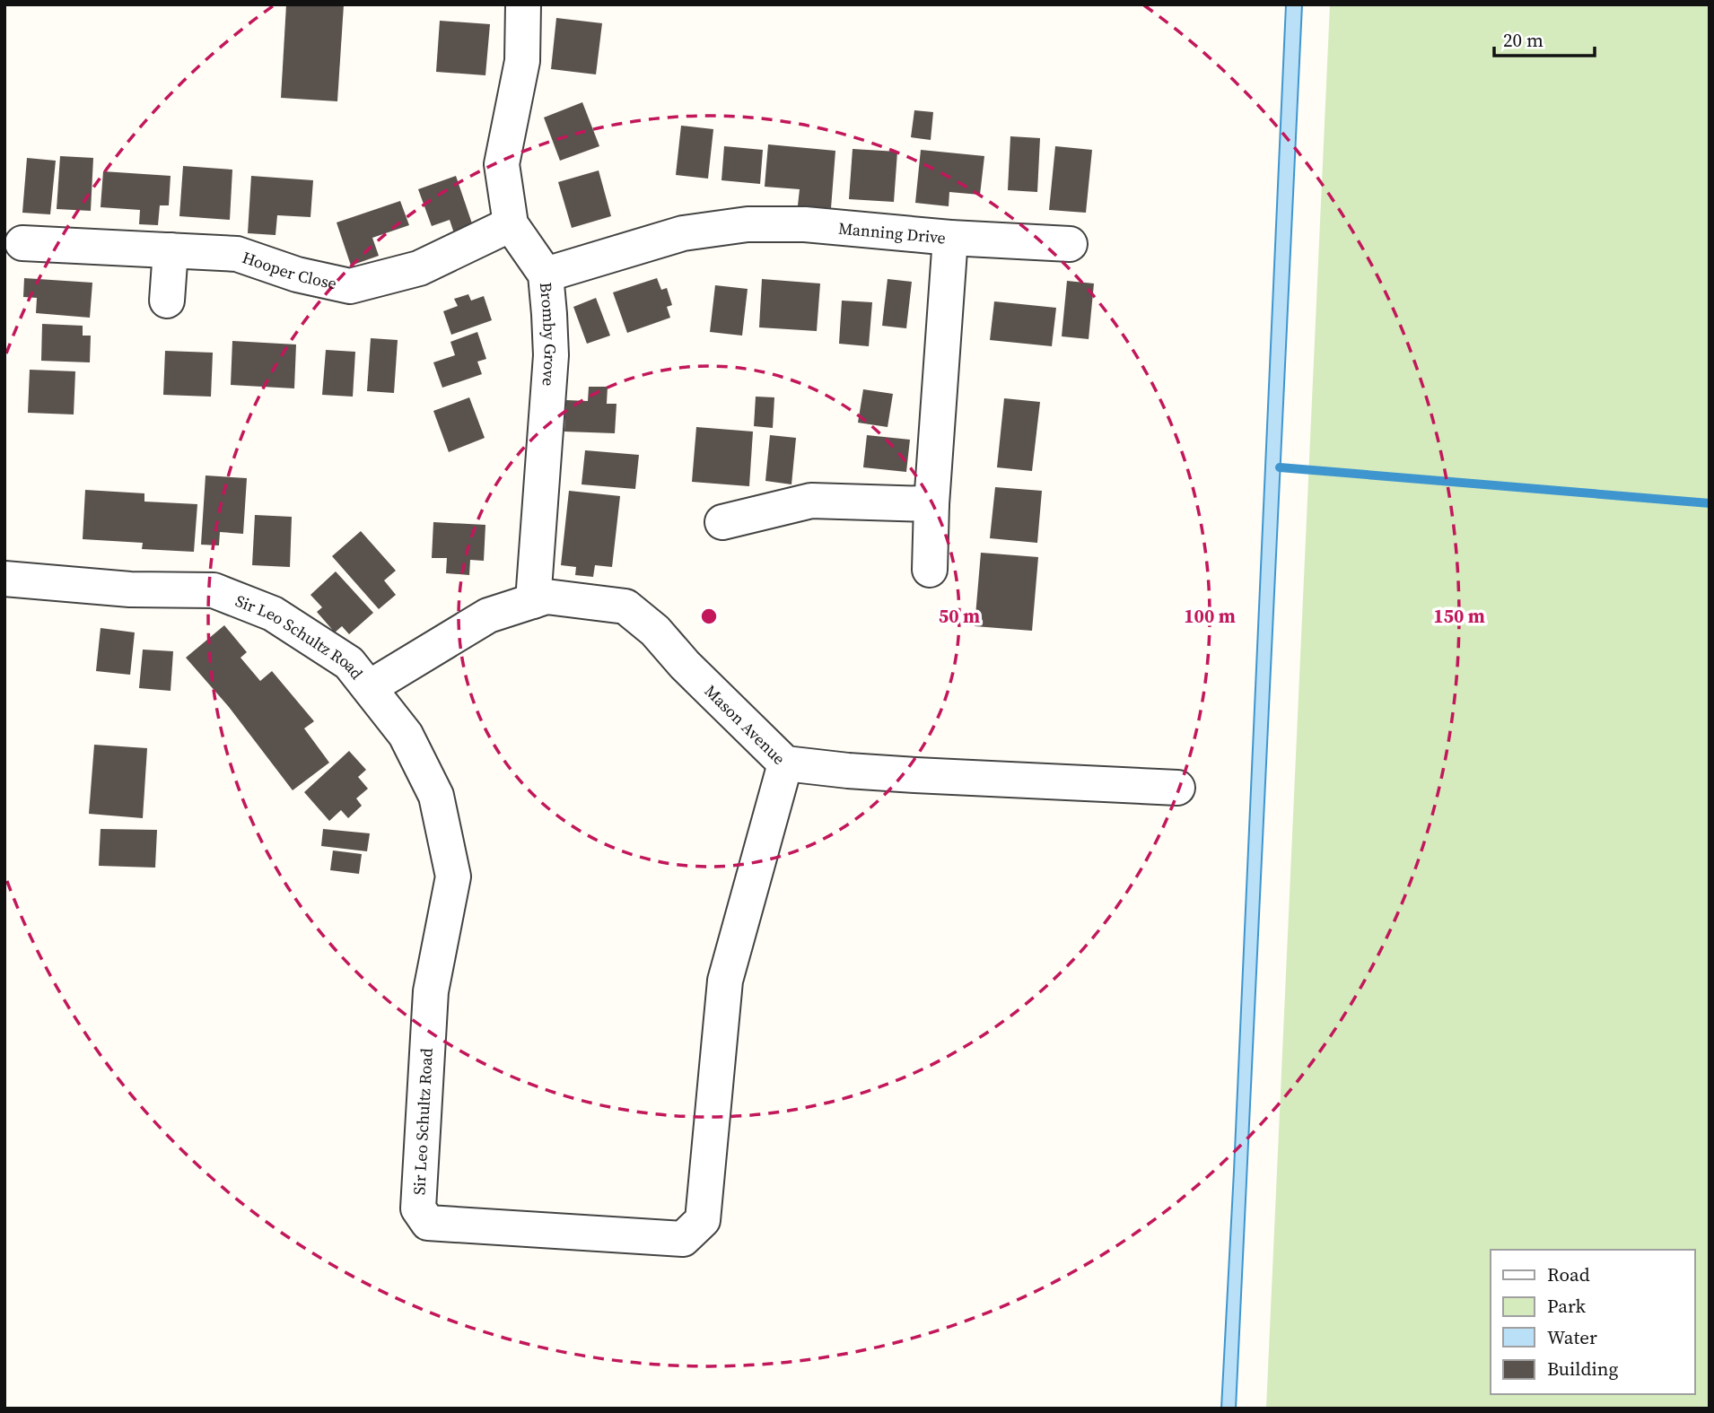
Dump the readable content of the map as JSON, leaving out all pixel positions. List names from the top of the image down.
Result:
{
  "streets": {
    "street": [
      "Manning Drive",
      "Hooper Close",
      "Bromby Grove",
      "Sir Leo Schultz Road",
      "Mason Avenue"
    ]
  },
  "crossings": [
    ["Manning Drive", "Bromby Grove"],
    ["Hooper Close", "Bromby Grove"],
    ["Bromby Grove", "Mason Avenue"],
    ["Sir Leo Schultz Road", "Mason Avenue"]
  ],
  "legend": [
    "Road",
    "Park",
    "Water",
    "Building"
  ],
  "scale_bar": "20 m",
  "rings": ["50 m", "100 m", "150 m"]
}
